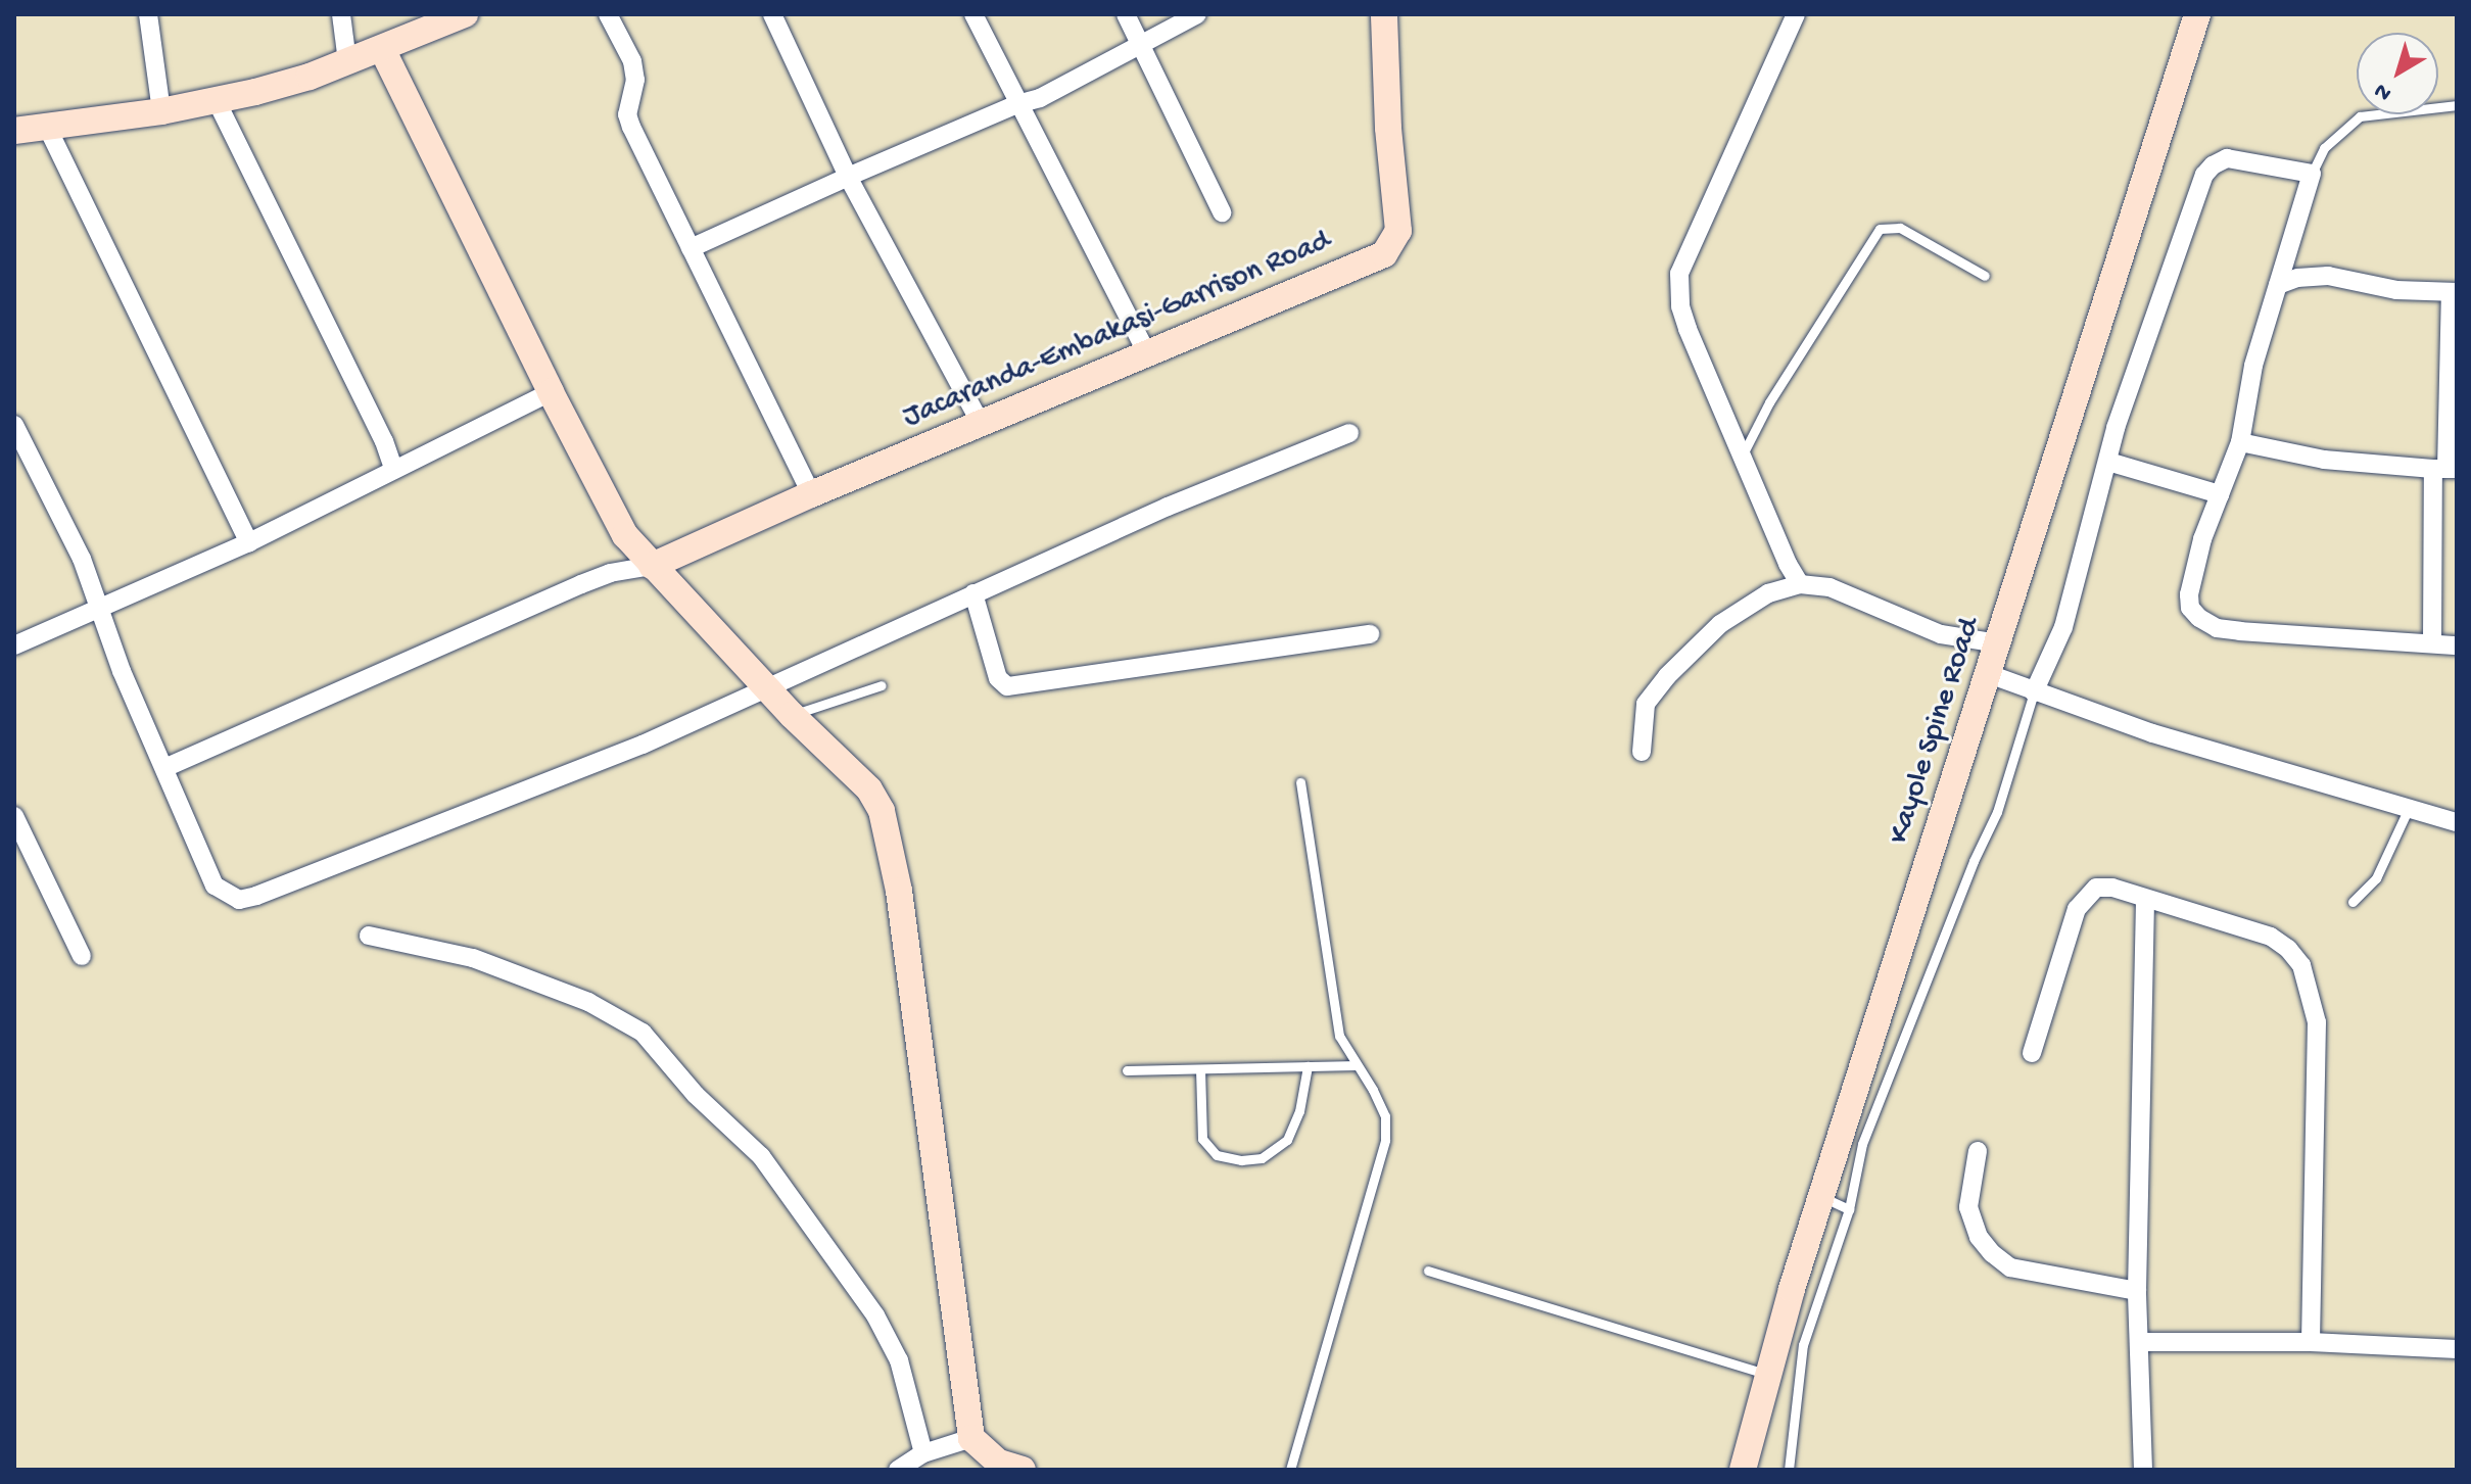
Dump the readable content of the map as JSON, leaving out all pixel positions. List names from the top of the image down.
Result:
{
  "streets": {
    "street": ["Jacaranda-Embakasi-Garrison Road", "Kayole Spine Road"]
  },
  "north": "bottom left"
}
